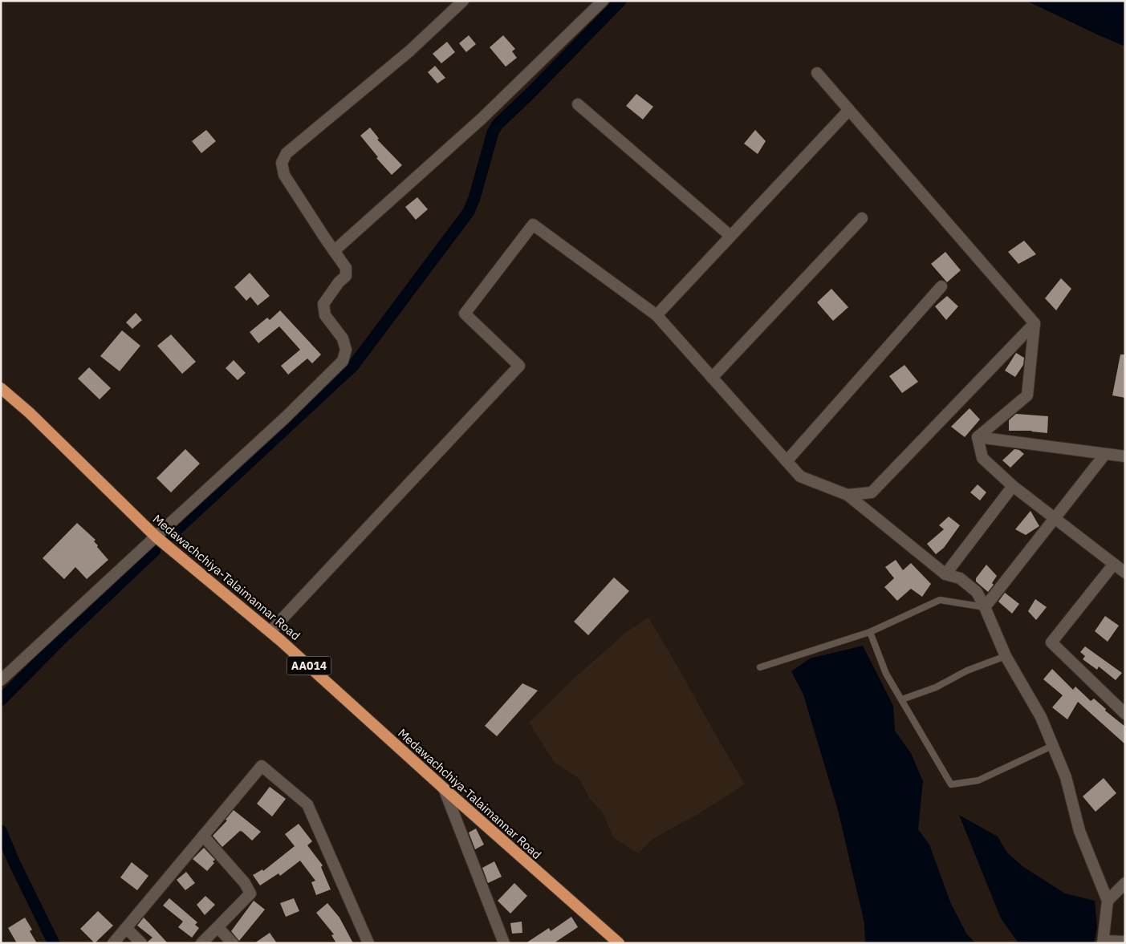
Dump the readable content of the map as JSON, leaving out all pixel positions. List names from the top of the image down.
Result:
{
  "streets": {
    "highway": ["Medawachchiya-Talaimannar Road", "AA014"]
  }
}
